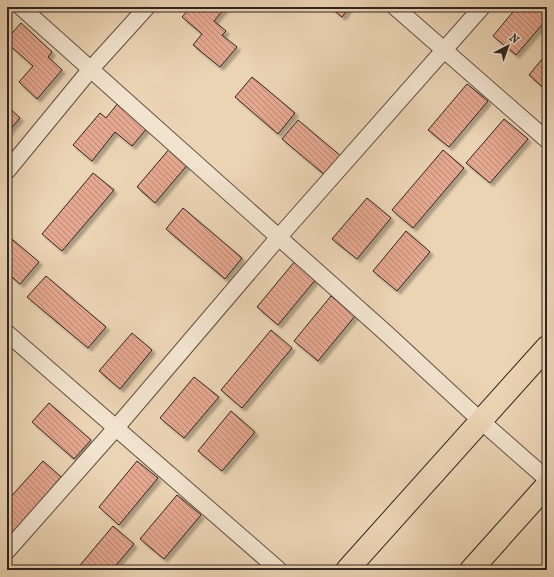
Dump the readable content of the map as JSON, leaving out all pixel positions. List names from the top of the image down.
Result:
{
  "north": "top right"
}
